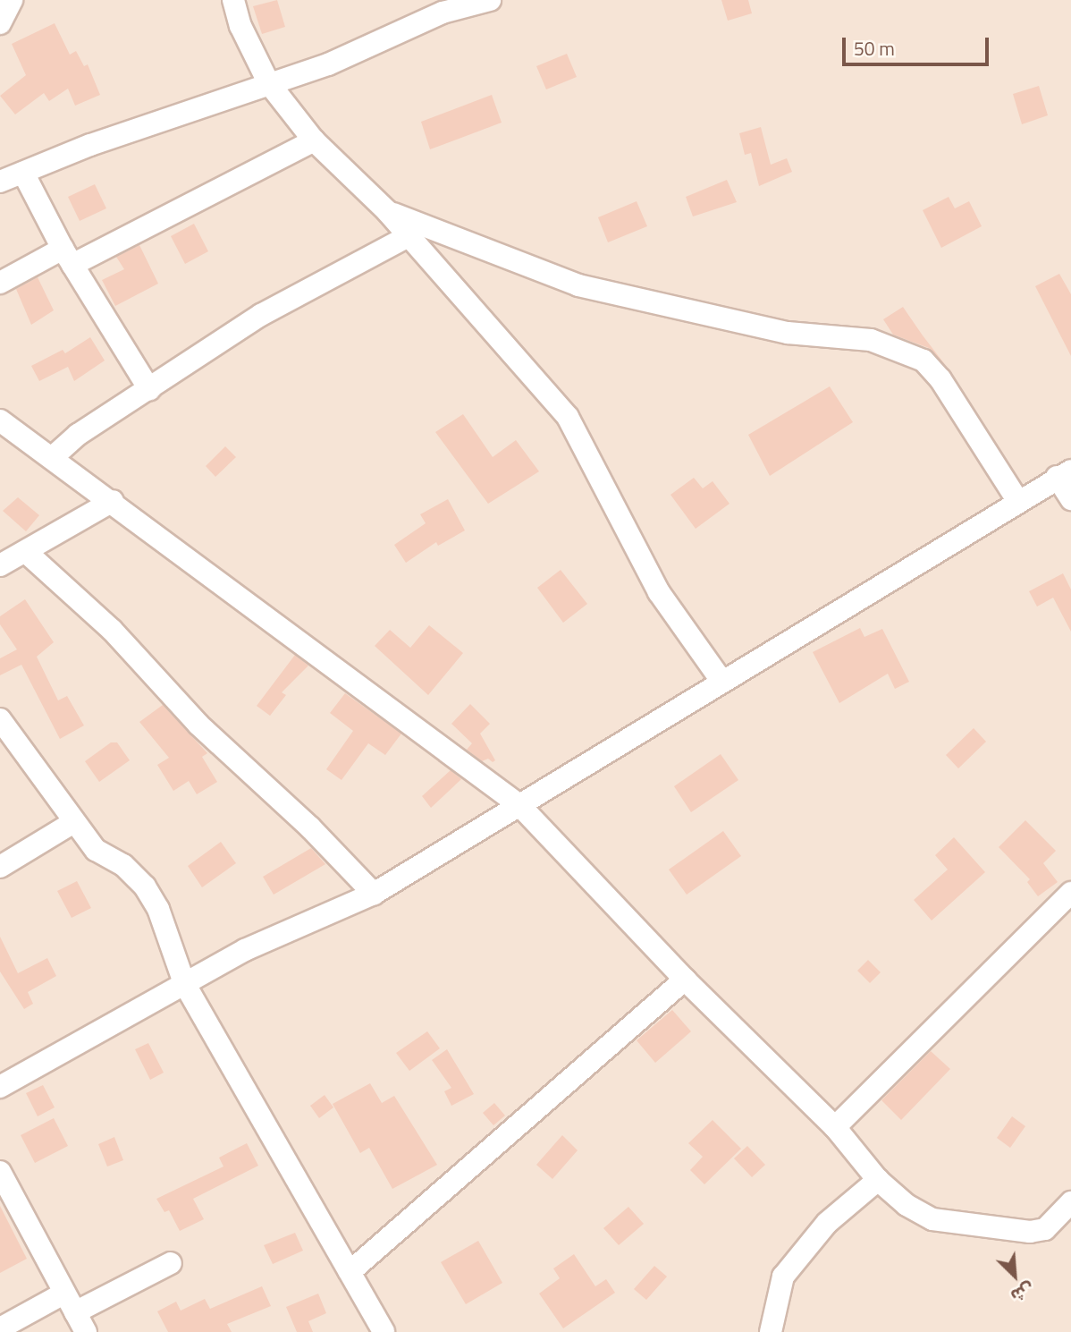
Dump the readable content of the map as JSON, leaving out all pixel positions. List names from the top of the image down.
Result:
{
  "scale_bar": "50 m",
  "north": "bottom right"
}
